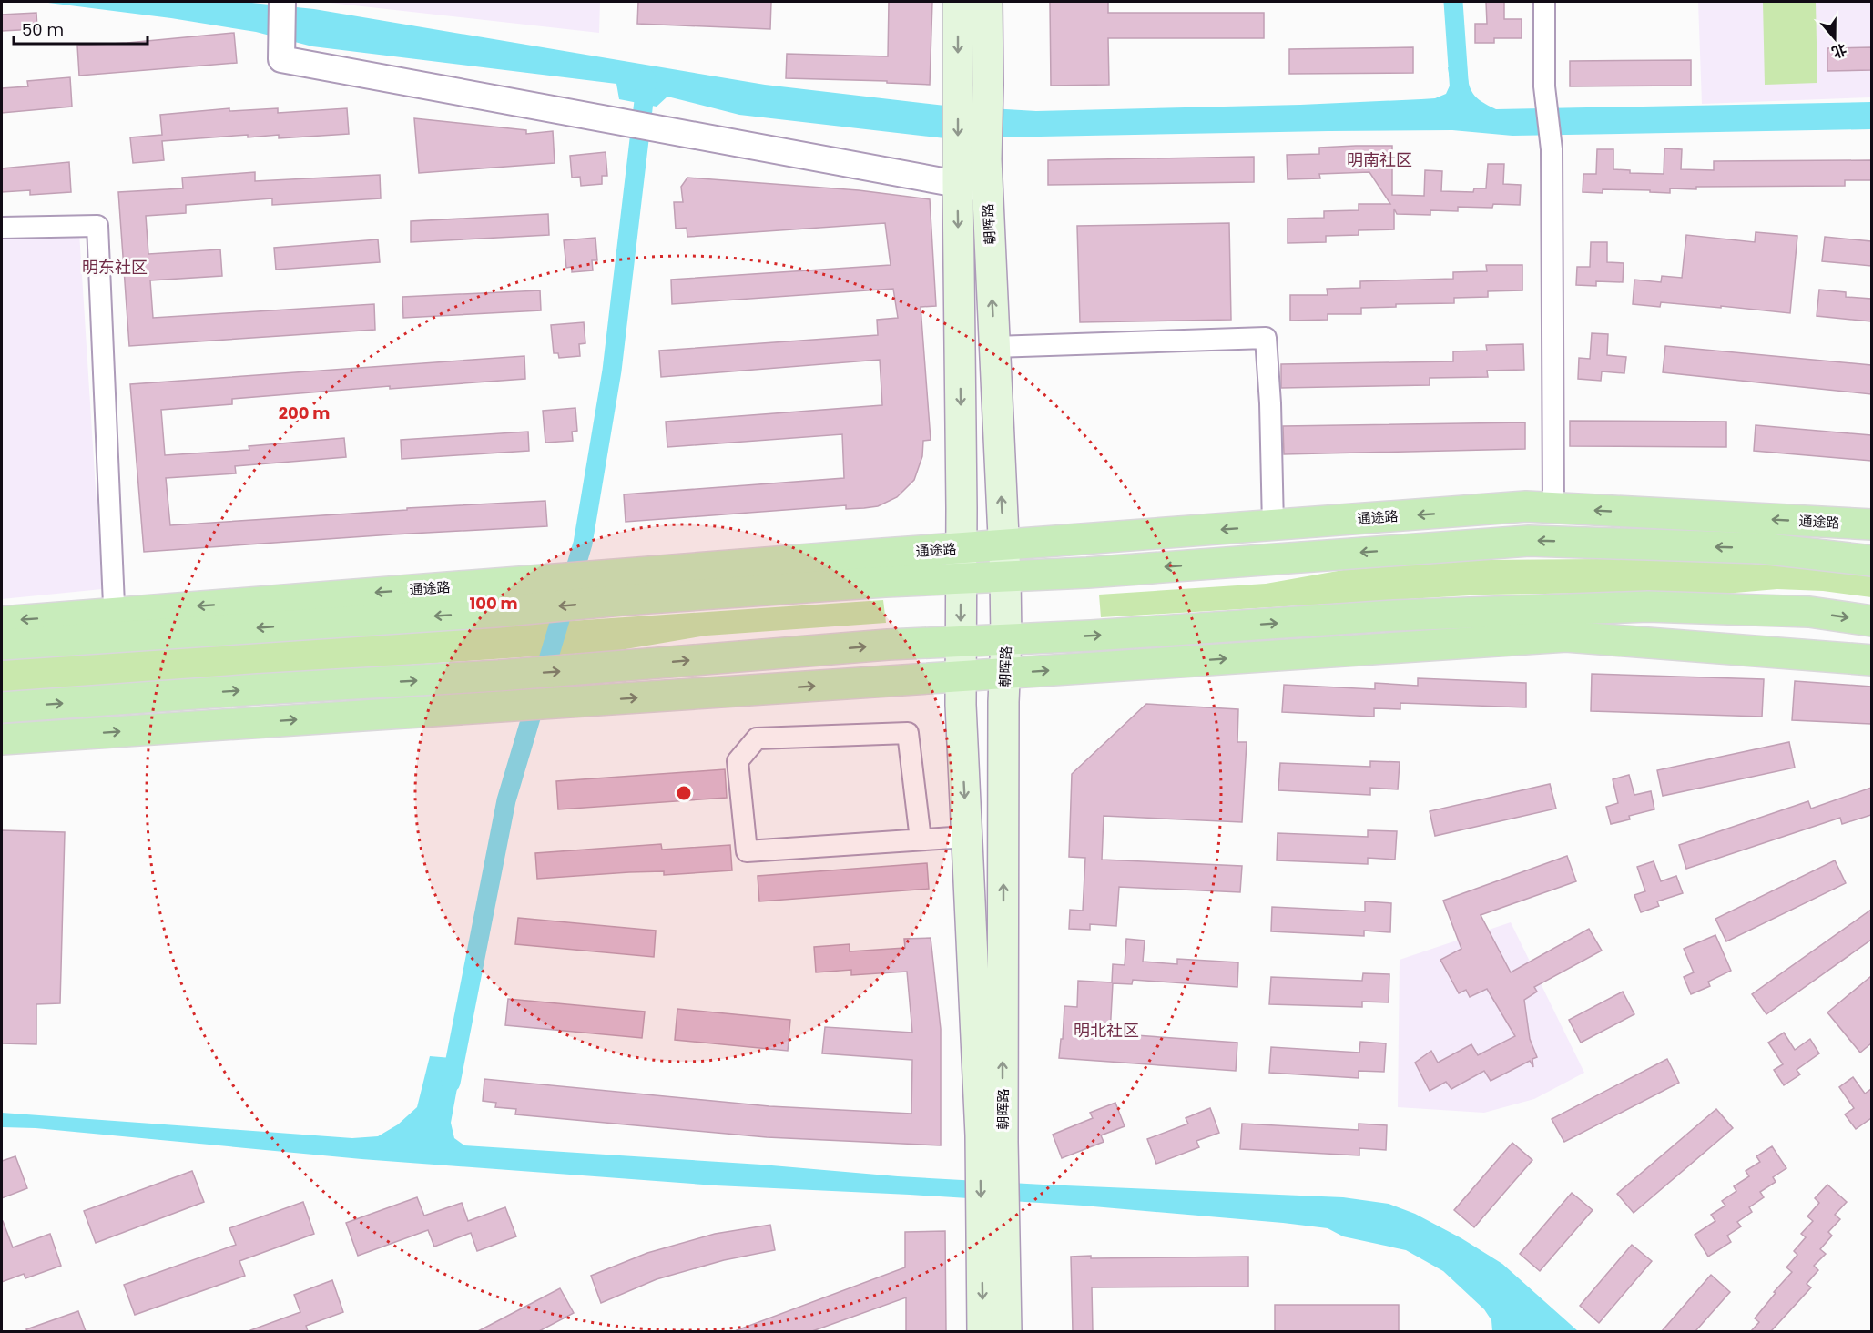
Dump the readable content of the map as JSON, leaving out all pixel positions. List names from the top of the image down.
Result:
{
  "streets": {
    "main road": ["朝晖路", "通途路"]
  },
  "crossings": [
    ["朝晖路", "通途路"]
  ],
  "districts": ["明南社区", "明东社区", "明北社区"],
  "scale_bar": "50 m",
  "north": "bottom",
  "rings": ["200 m", "100 m"]
}
